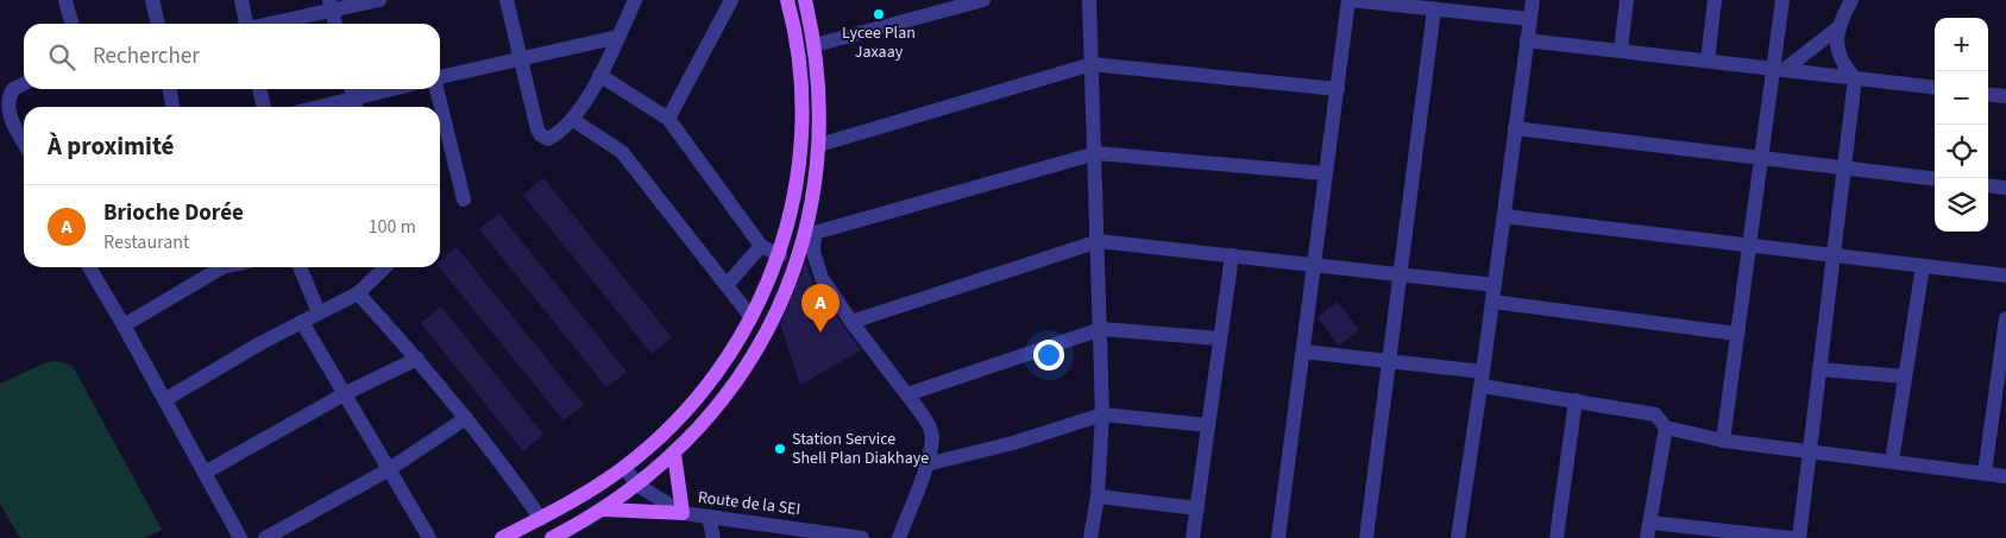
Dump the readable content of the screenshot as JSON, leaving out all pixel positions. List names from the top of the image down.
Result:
{
  "streets": {
    "street": ["Route de la SEI"]
  },
  "places": ["Lycee Plan Jaxaay", "Station Service Shell Plan Diakhaye"],
  "page": {
    "map_buttons": ["+", "−"],
    "search": "Rechercher",
    "heading": "À proximité",
    "list": [
      {
        "mark": "A",
        "name": "Brioche Dorée",
        "note": "Restaurant",
        "value": "100 m"
      }
    ],
    "pins": "A"
  }
}
